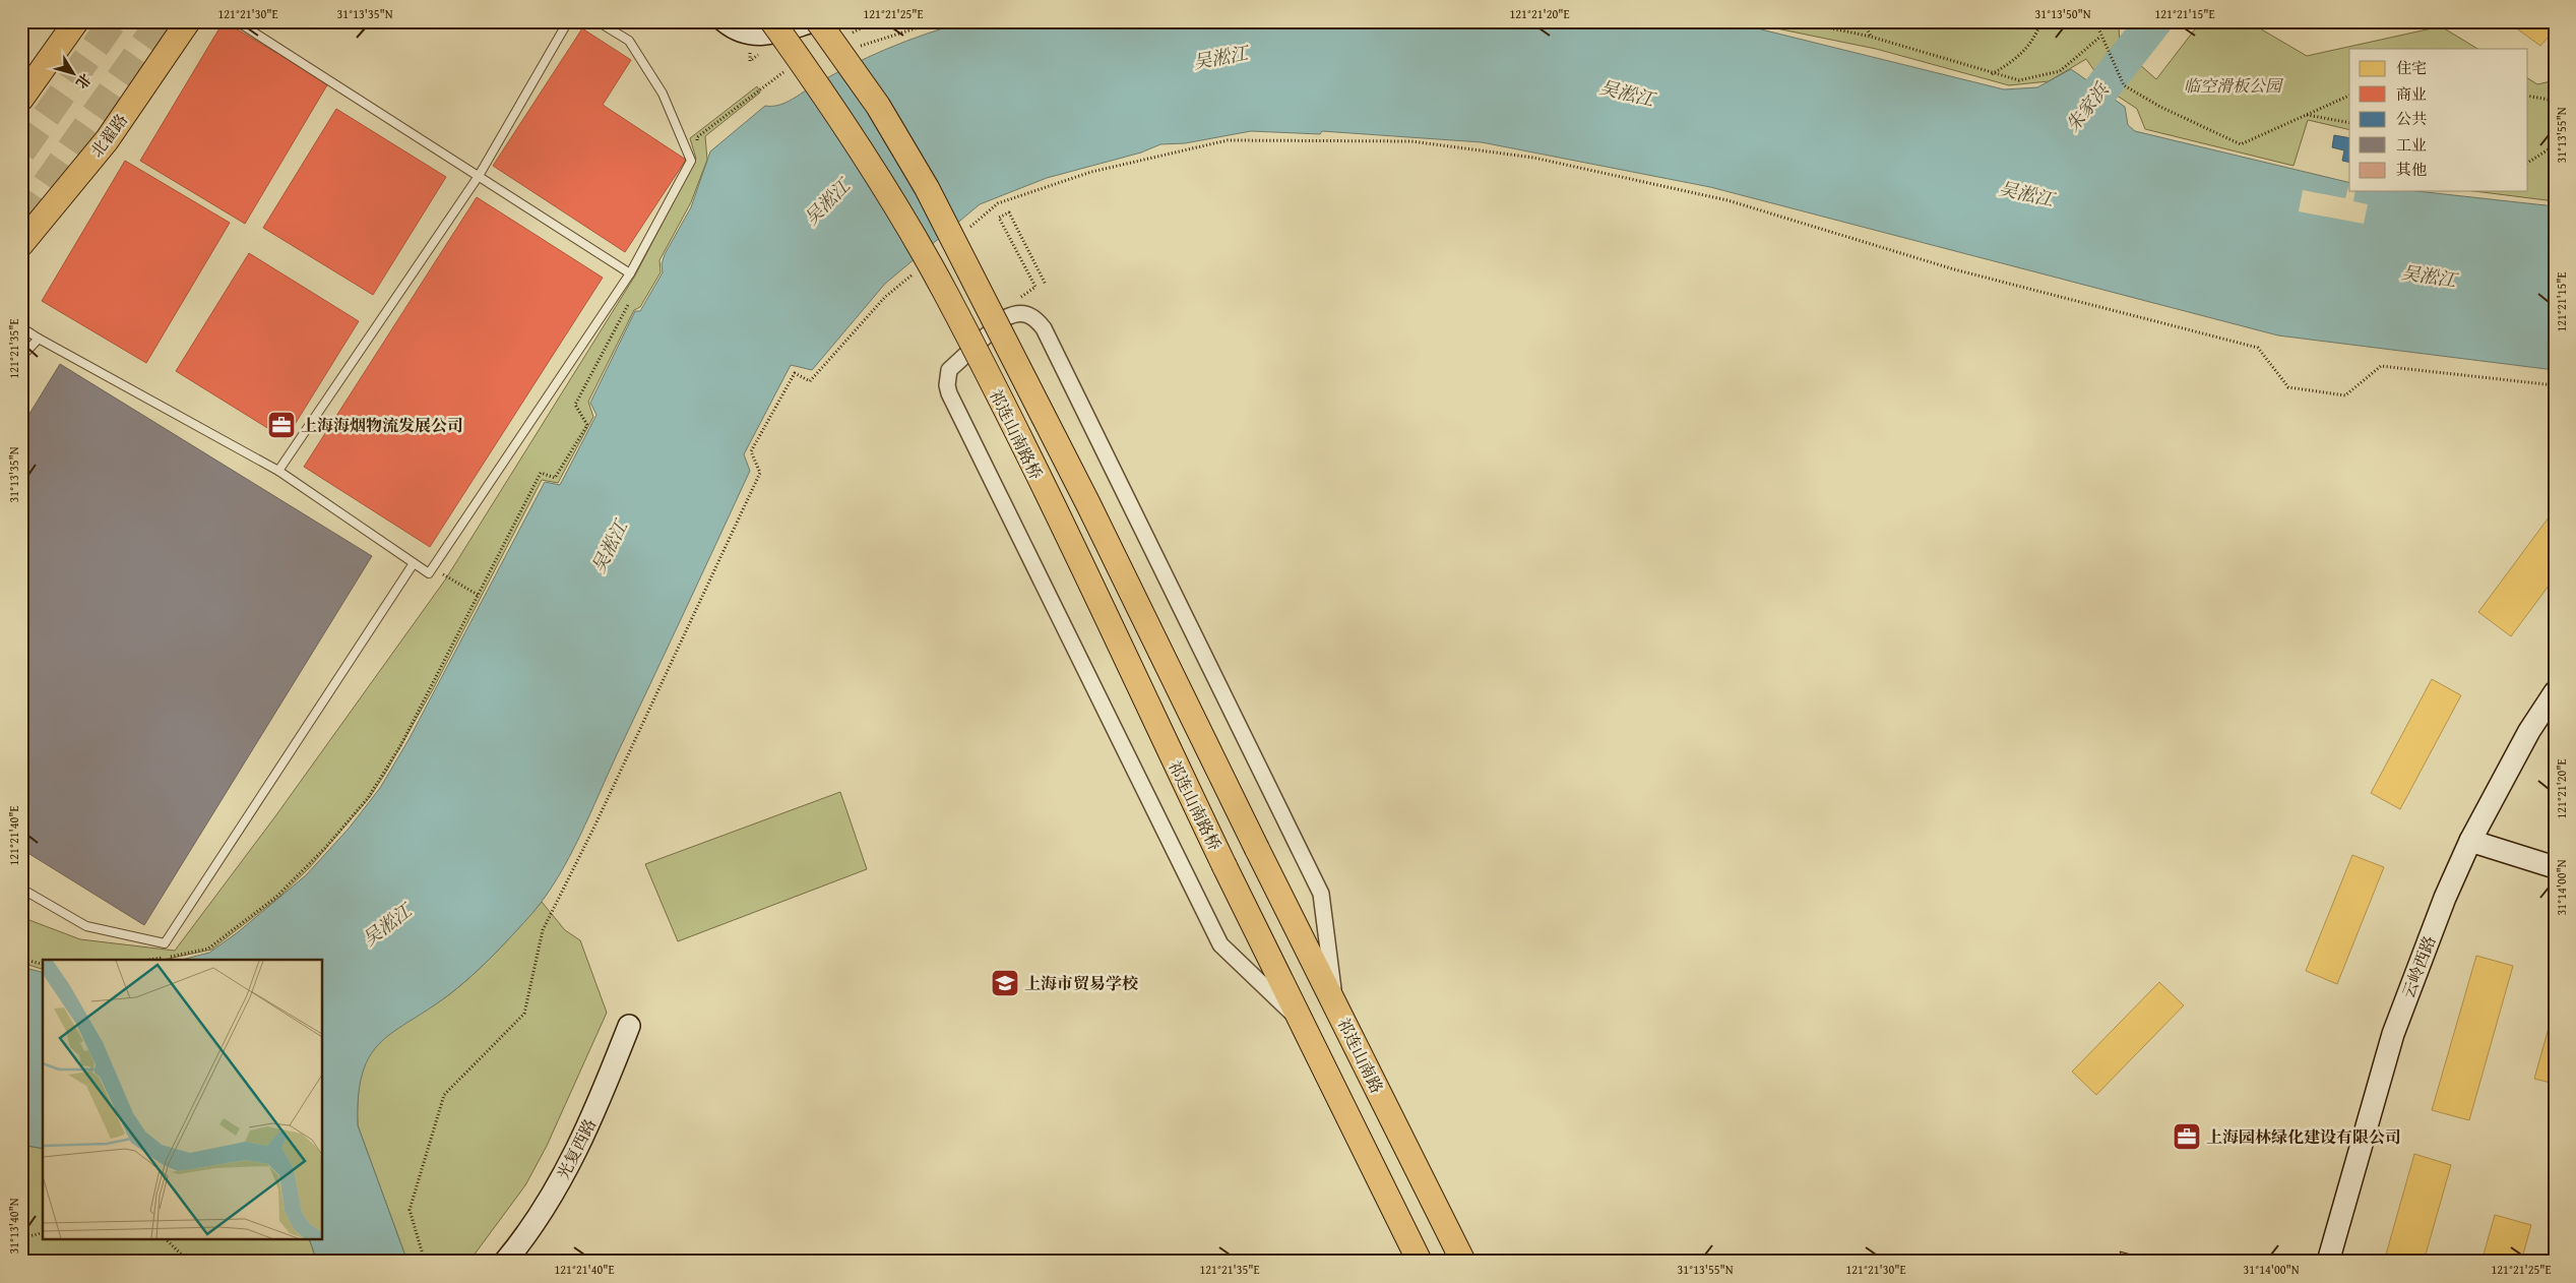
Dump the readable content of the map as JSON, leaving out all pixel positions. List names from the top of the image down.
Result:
{
  "streets": {
    "main road": ["北翟路", "祁连山南路桥", "祁连山南路"],
    "street": ["云岭西路", "光复西路"]
  },
  "crossings": [
    ["祁连山南路桥", "祁连山南路"]
  ],
  "water": ["吴淞江", "朱家浜"],
  "parks": ["临空滑板公园"],
  "places": {
    "office": ["上海海烟物流发展公司", "上海园林绿化建设有限公司"],
    "school or university": ["上海市贸易学校"]
  },
  "legend": [
    "住宅",
    "商业",
    "公共",
    "工业",
    "其他"
  ],
  "north": "bottom right",
  "coordinates": [
    "121°21'30\"E",
    "31°13'35\"N",
    "121°21'25\"E",
    "121°21'20\"E",
    "31°13'50\"N",
    "121°21'15\"E",
    "31°13'55\"N",
    "121°21'35\"E",
    "121°21'40\"E",
    "31°14'00\"N",
    "31°13'40\"N"
  ]
}
